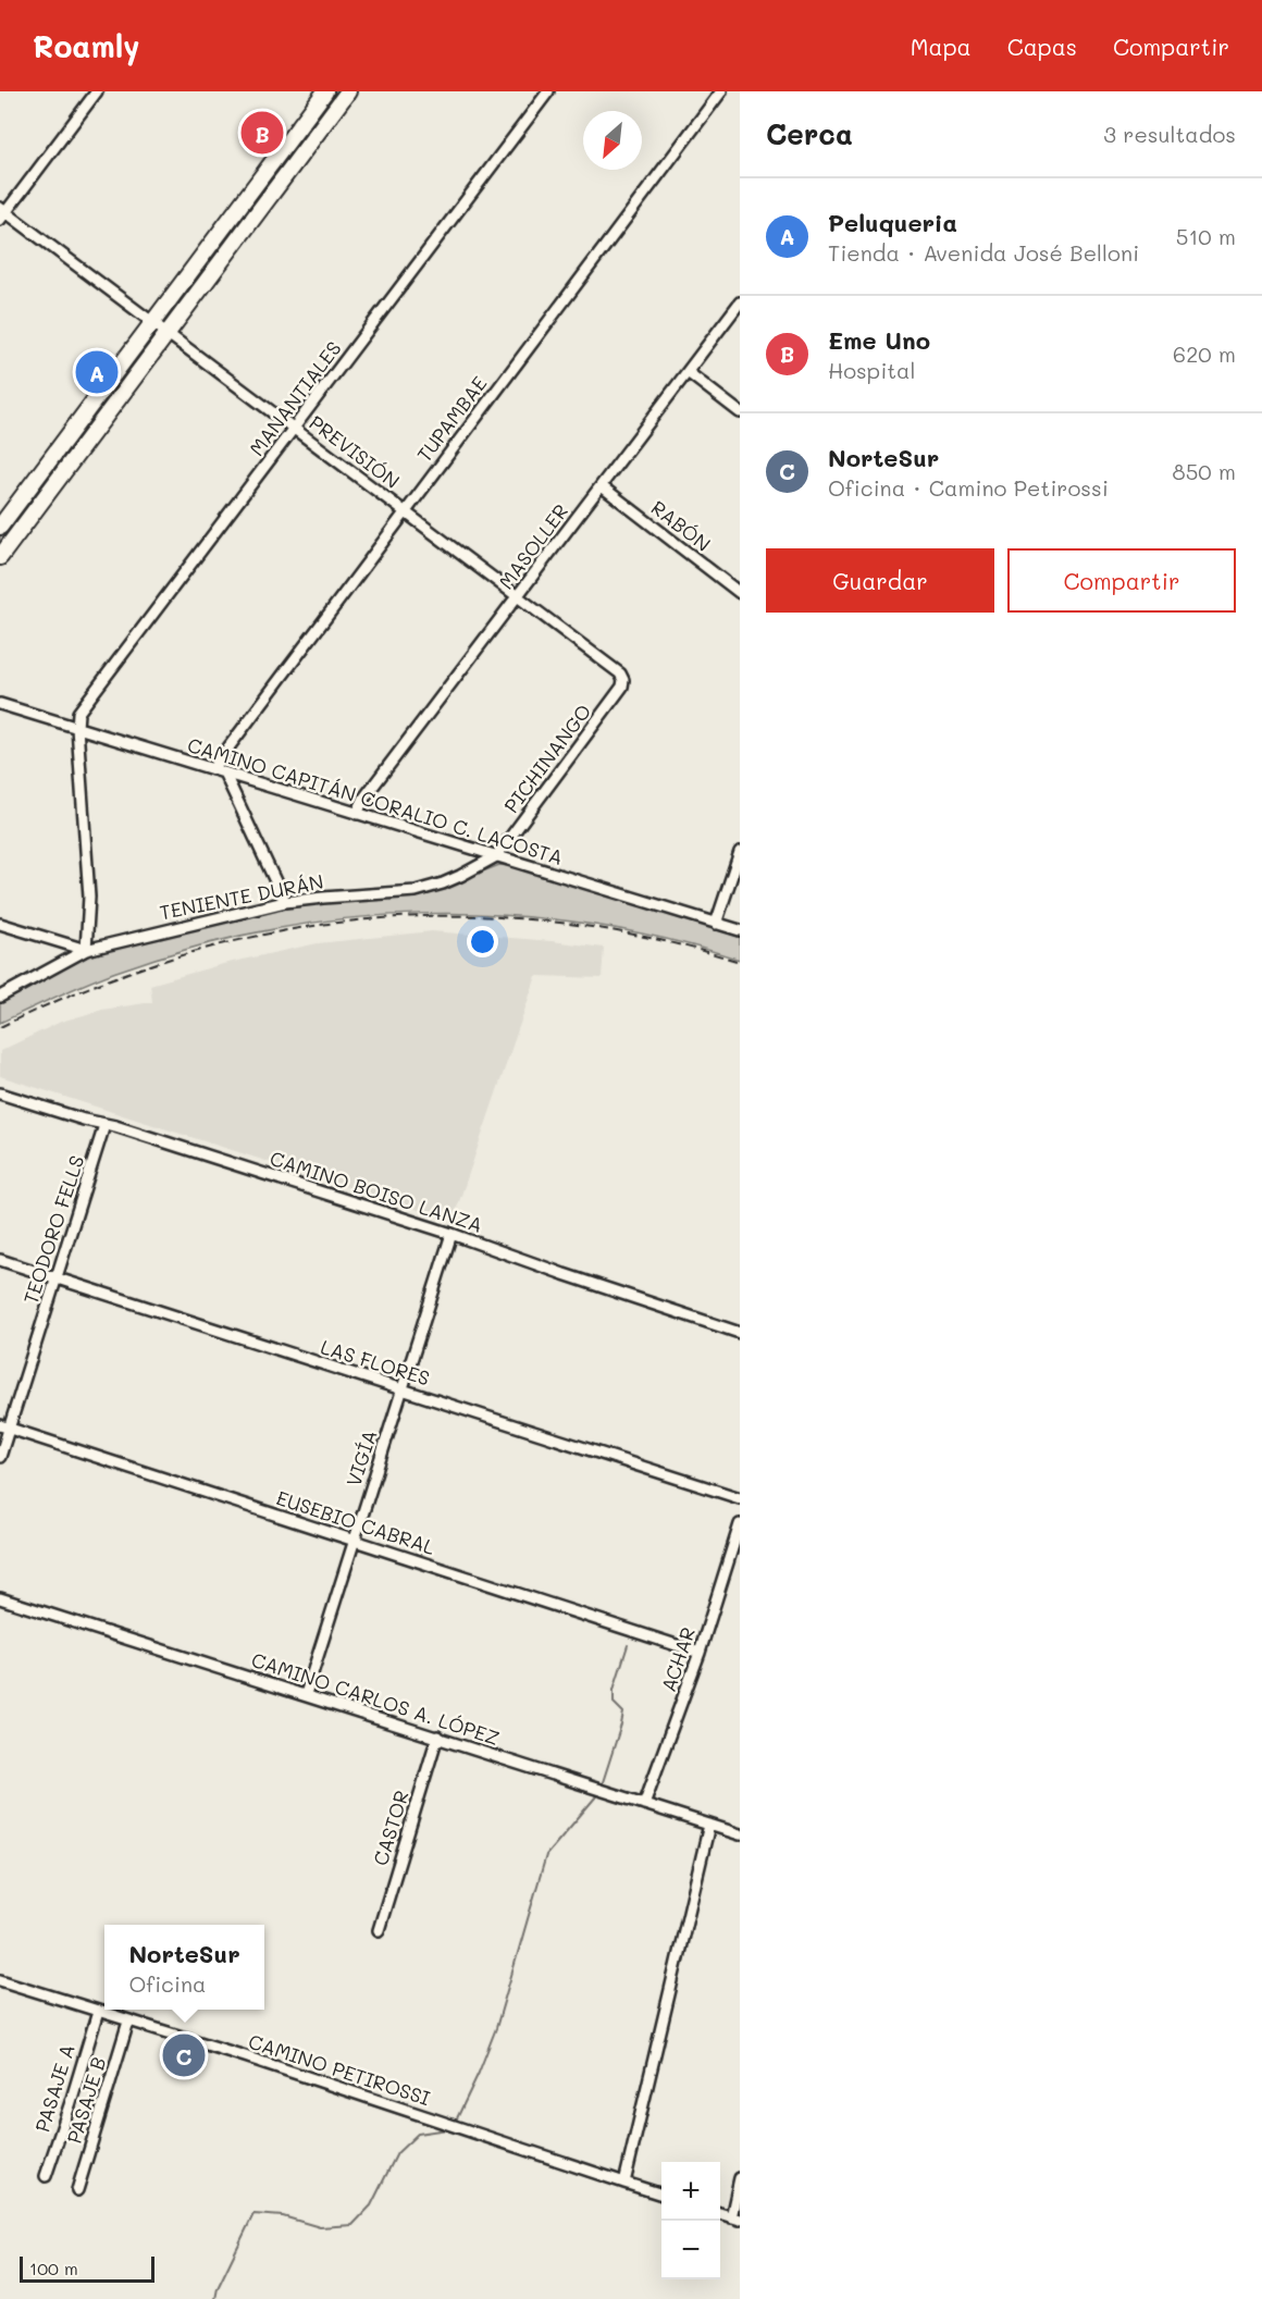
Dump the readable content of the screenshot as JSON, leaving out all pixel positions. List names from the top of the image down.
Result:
{
  "streets": {
    "street": [
      "MANANTIALES",
      "TUPAMBAE",
      "PREVISIÓN",
      "RABÓN",
      "MASOLLER",
      "PICHINANGO",
      "CAMINO CAPITÁN CORALIO C. LACOSTA",
      "TENIENTE DURÁN",
      "CAMINO BOISO LANZA",
      "TEODORO FELLS",
      "LAS FLORES",
      "VIGÍA",
      "EUSEBIO CABRAL",
      "ACHAR",
      "CAMINO CARLOS A. LÓPEZ",
      "CASTOR",
      "CAMINO PETIROSSI",
      "PASAJE A",
      "PASAJE B"
    ]
  },
  "crossings": [
    ["MANANTIALES", "PREVISIÓN"],
    ["MANANTIALES", "CAMINO CAPITÁN CORALIO C. LACOSTA"],
    ["TUPAMBAE", "PREVISIÓN"],
    ["TUPAMBAE", "CAMINO CAPITÁN CORALIO C. LACOSTA"],
    ["PREVISIÓN", "MASOLLER"],
    ["PREVISIÓN", "PICHINANGO"],
    ["RABÓN", "MASOLLER"],
    ["MASOLLER", "CAMINO CAPITÁN CORALIO C. LACOSTA"],
    ["PICHINANGO", "CAMINO CAPITÁN CORALIO C. LACOSTA"],
    ["PICHINANGO", "TENIENTE DURÁN"],
    ["CAMINO CAPITÁN CORALIO C. LACOSTA", "TENIENTE DURÁN"],
    ["CAMINO BOISO LANZA", "TEODORO FELLS"],
    ["CAMINO BOISO LANZA", "VIGÍA"],
    ["TEODORO FELLS", "LAS FLORES"],
    ["TEODORO FELLS", "EUSEBIO CABRAL"],
    ["LAS FLORES", "VIGÍA"],
    ["VIGÍA", "EUSEBIO CABRAL"],
    ["VIGÍA", "CAMINO CARLOS A. LÓPEZ"],
    ["EUSEBIO CABRAL", "ACHAR"],
    ["ACHAR", "CAMINO CARLOS A. LÓPEZ"],
    ["CAMINO CARLOS A. LÓPEZ", "CASTOR"],
    ["CAMINO PETIROSSI", "PASAJE A"],
    ["CAMINO PETIROSSI", "PASAJE B"]
  ],
  "scale_bar": "100 m",
  "north": "bottom left",
  "page": {
    "header": "Roamly",
    "nav": ["Mapa", "Capas", "Compartir"],
    "heading": ["Cerca", "3 resultados"],
    "pins": ["B", "A", "C"],
    "list": [
      {
        "mark": "A",
        "name": "Peluqueria",
        "note": "Tienda · Avenida José Belloni",
        "value": "510 m"
      },
      {
        "mark": "B",
        "name": "Eme Uno",
        "note": "Hospital",
        "value": "620 m"
      },
      {
        "mark": "C",
        "name": "NorteSur",
        "note": "Oficina · Camino Petirossi",
        "value": "850 m"
      }
    ],
    "buttons": ["Guardar", "Compartir"],
    "popup": ["NorteSur", "Oficina"],
    "map_buttons": ["+", "−"],
    "scale": "100 m"
  }
}
